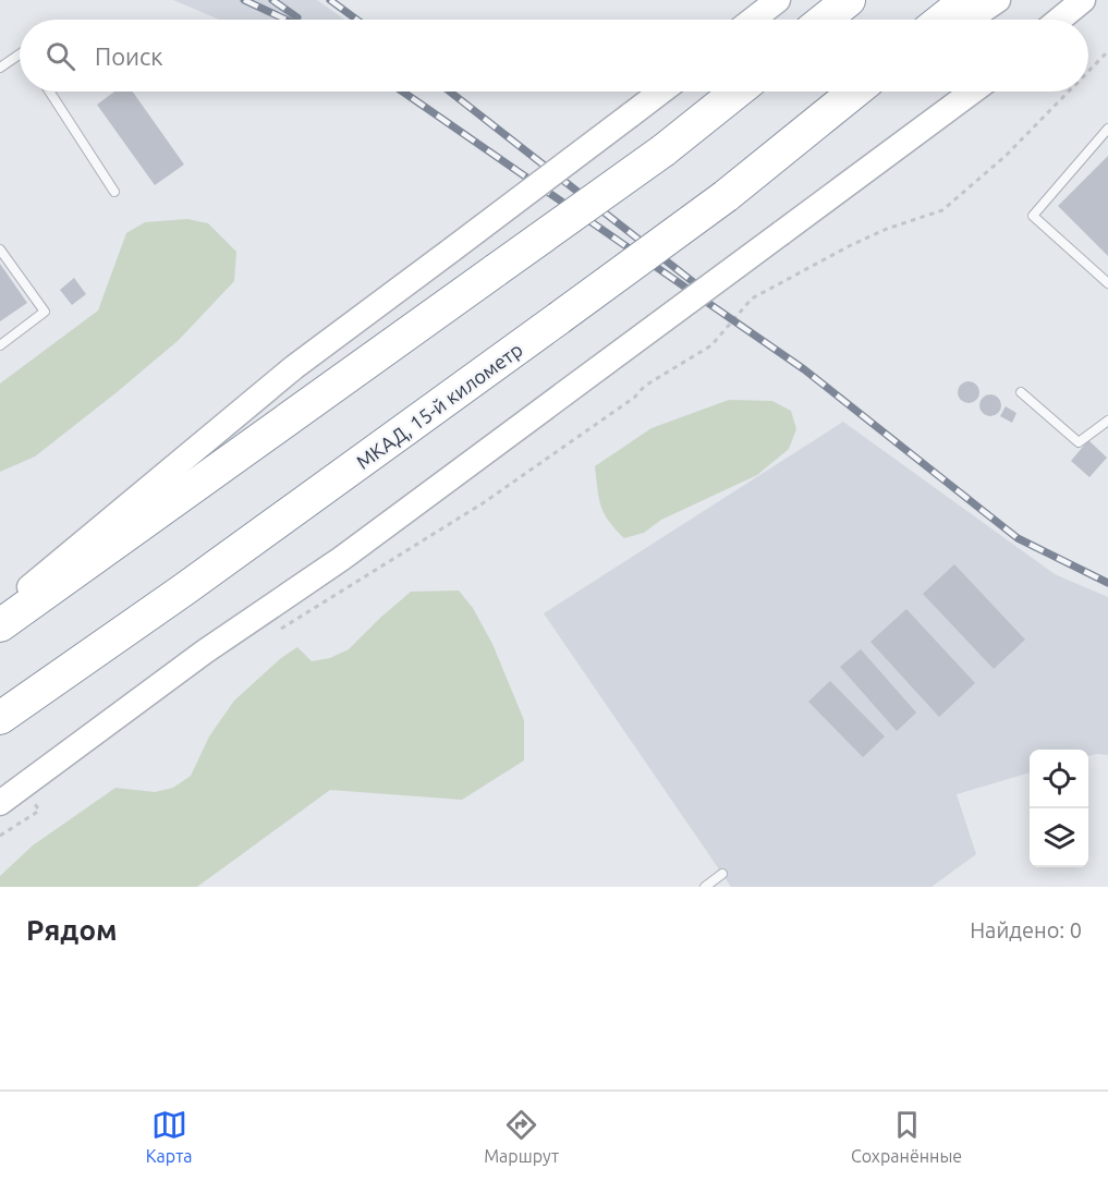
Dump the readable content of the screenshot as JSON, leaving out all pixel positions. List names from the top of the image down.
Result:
{
  "streets": {
    "highway": ["МКАД, 15-й километр"]
  },
  "page": {
    "search": "Поиск",
    "heading": ["Рядом", "Найдено: 0"],
    "nav": ["Карта", "Маршрут", "Сохранённые"]
  }
}
